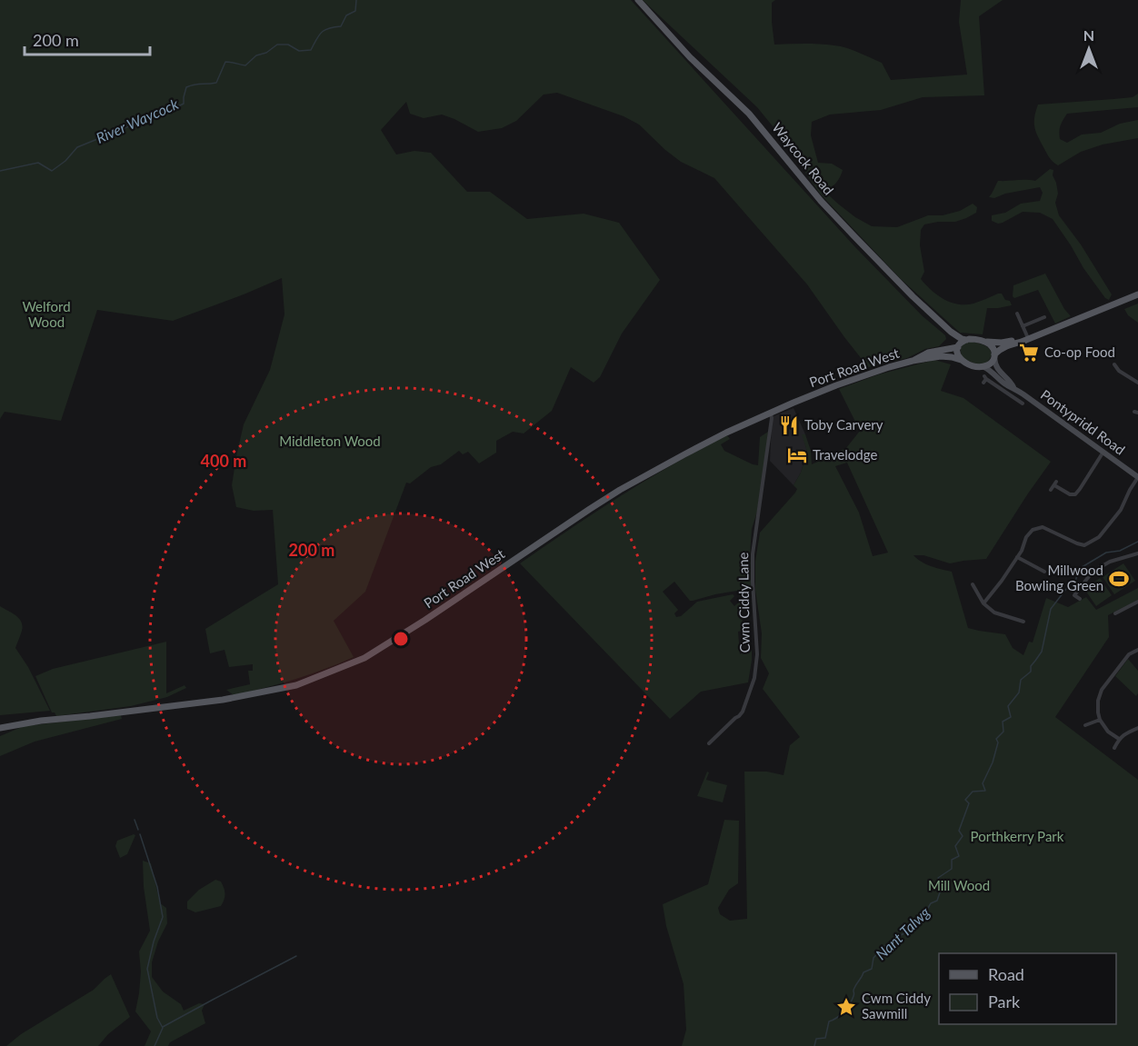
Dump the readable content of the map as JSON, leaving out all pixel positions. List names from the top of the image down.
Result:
{
  "streets": {
    "main road": ["Waycock Road", "Port Road West", "Pontypridd Road"],
    "street": ["Cwm Ciddy Lane"]
  },
  "crossings": [
    ["Waycock Road", "Port Road West"],
    ["Waycock Road", "Pontypridd Road"],
    ["Port Road West", "Pontypridd Road"],
    ["Port Road West", "Cwm Ciddy Lane"]
  ],
  "water": ["River Waycock", "Nant Talwg"],
  "parks": [
    "Welford Wood",
    "Middleton Wood",
    "Porthkerry Park",
    "Mill Wood"
  ],
  "places": {
    "supermarket": ["Co-op Food"],
    "restaurant": ["Toby Carvery"],
    "hotel": ["Travelodge"],
    "sports": ["Millwood Bowling Green"],
    "place": ["Cwm Ciddy Sawmill"]
  },
  "legend": ["Road", "Park"],
  "scale_bar": "200 m",
  "north": "top",
  "rings": ["400 m", "200 m"]
}
